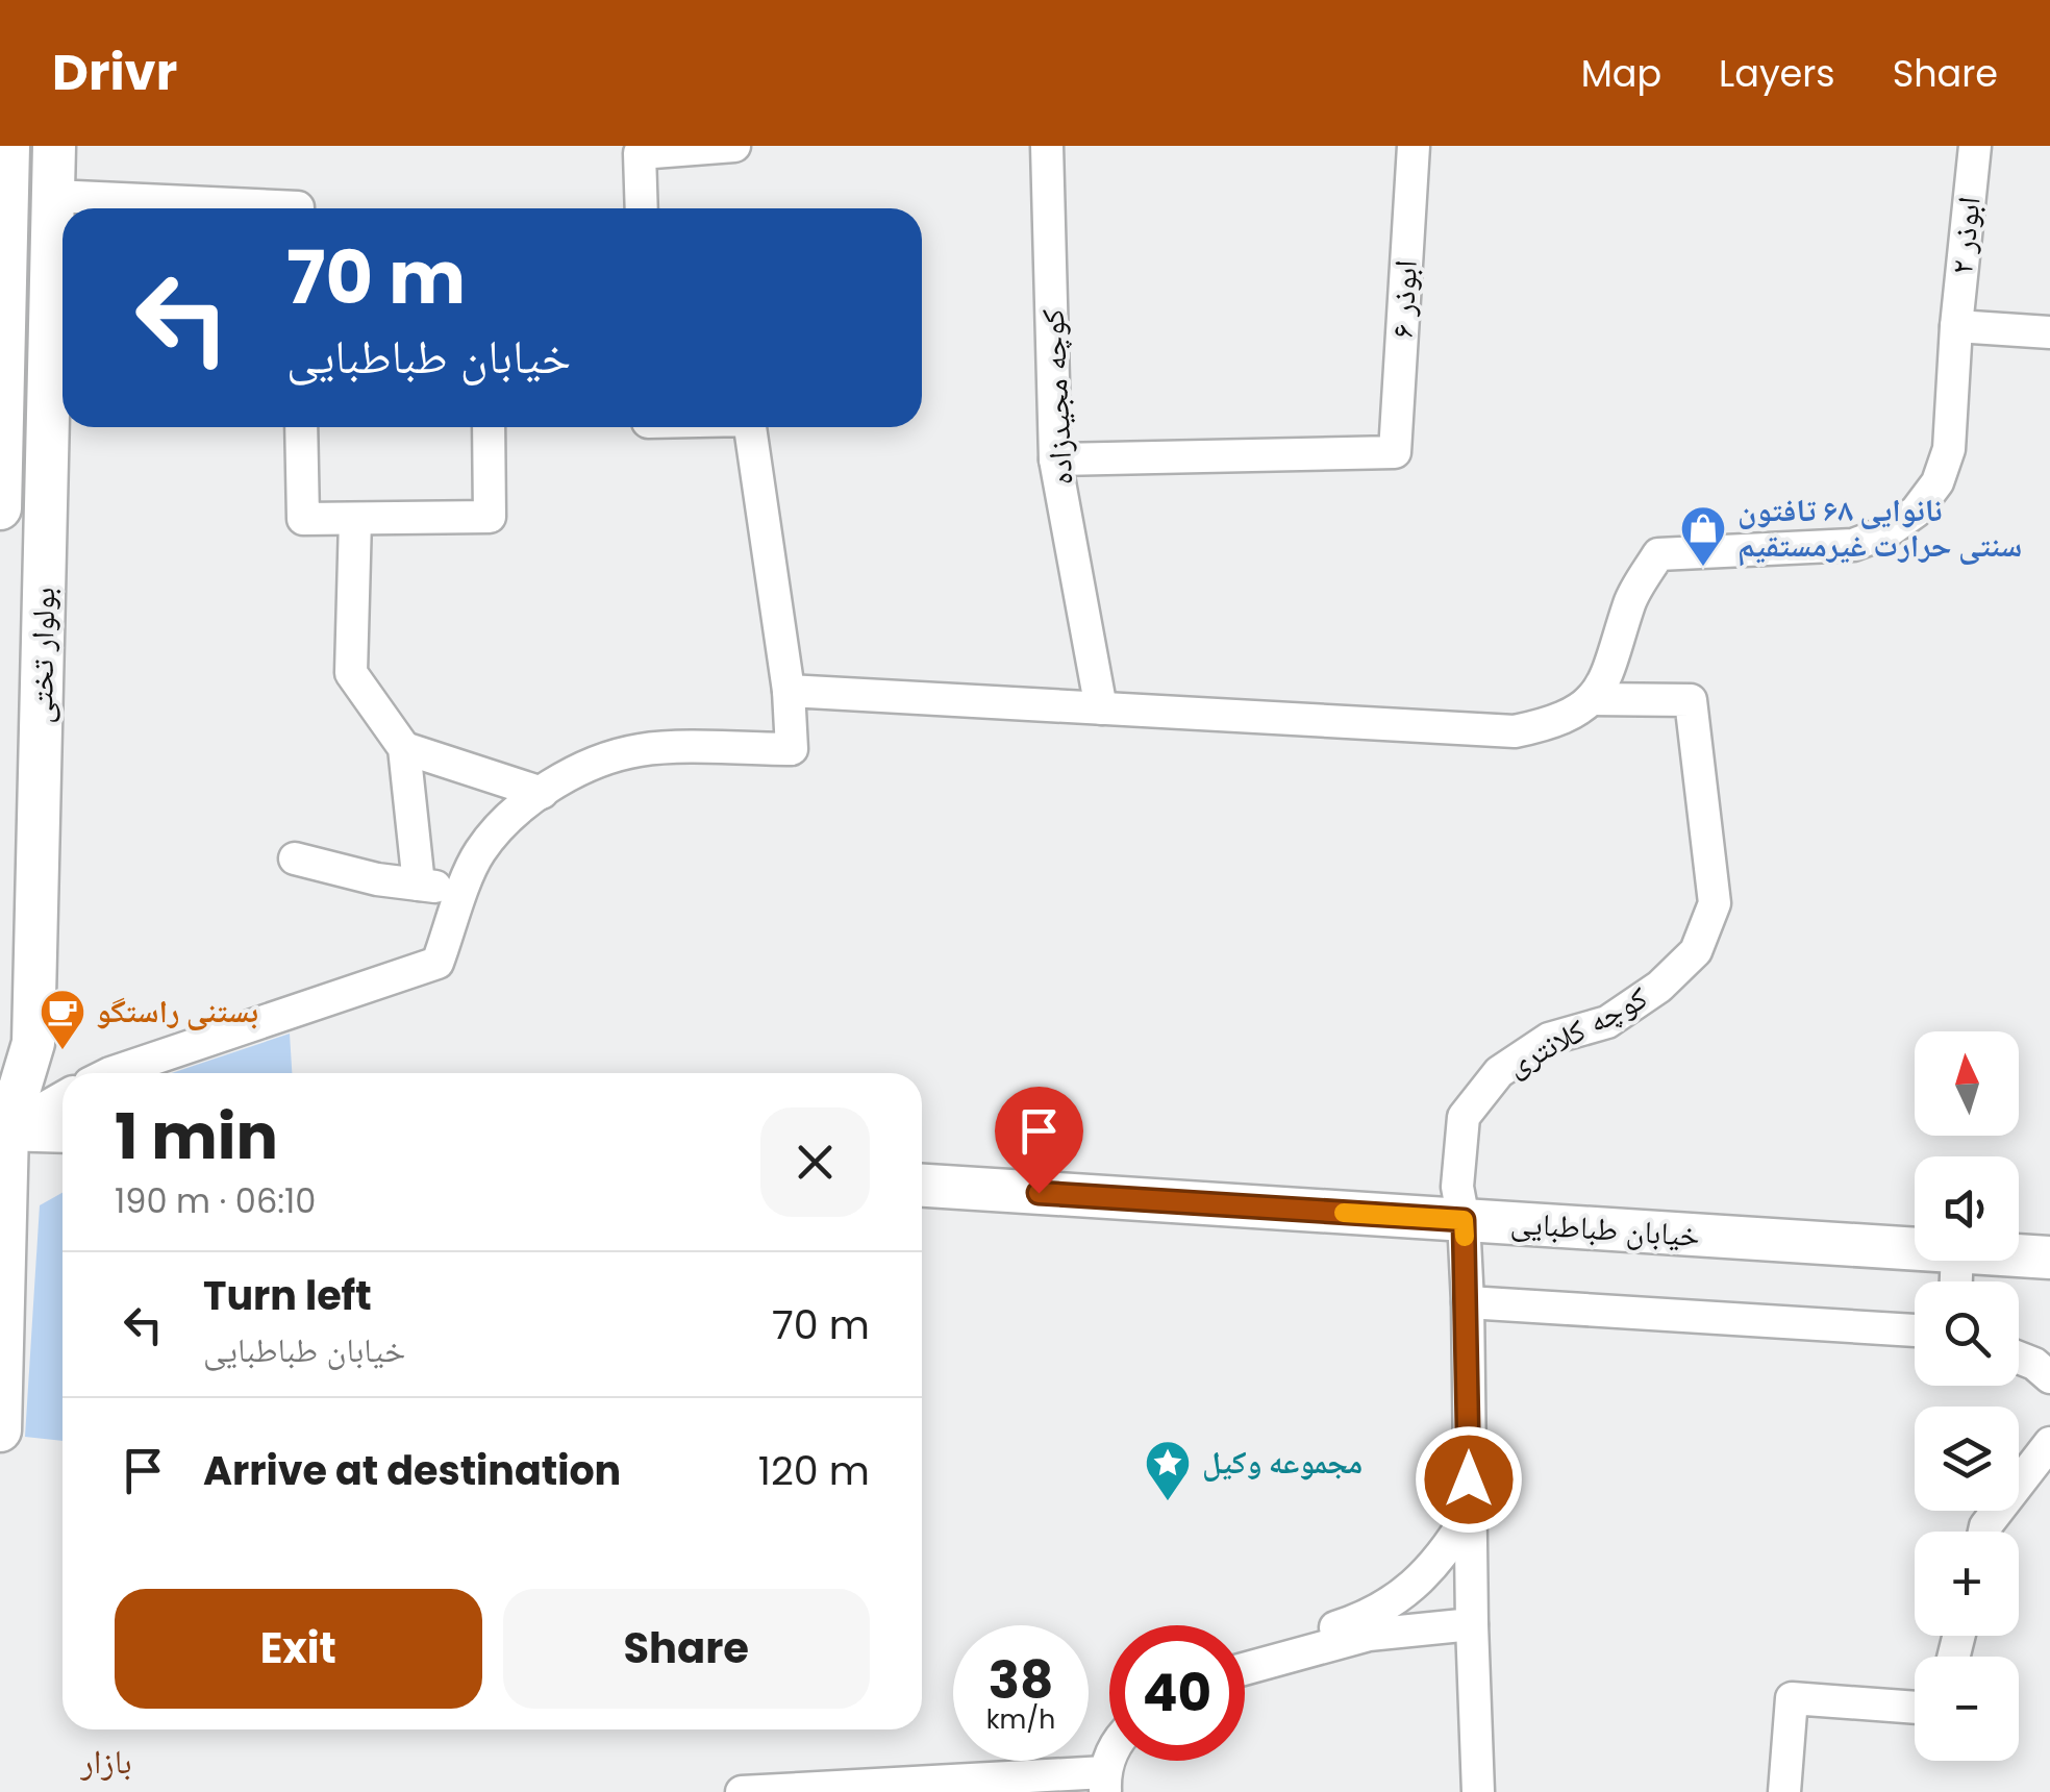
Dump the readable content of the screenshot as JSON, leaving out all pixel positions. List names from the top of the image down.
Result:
{
  "streets": {
    "main road": ["بولوار تختی", "خیابان طباطبایی"],
    "street": [
      "ابوذر ۲",
      "ابوذر ۶",
      "کوچه مجیدزاده",
      "کوچه کلانتری"
    ]
  },
  "crossings": [
    ["ابوذر ۲", "کوچه کلانتری"],
    ["ابوذر ۶", "کوچه مجیدزاده"],
    ["کوچه کلانتری", "خیابان طباطبایی"]
  ],
  "districts": ["بازار"],
  "places": {
    "shop": ["نانوایی ۶۸ تافتون سنتی حرارت غیرمستقیم"],
    "cafe": ["بستنی راستگو"],
    "place": ["مجموعه وکیل"]
  },
  "north": "top",
  "page": {
    "header": "Drivr",
    "nav": ["Map", "Layers", "Share"],
    "turn": ["70 m", "خیابان طباطبایی"],
    "map_buttons": ["+", "−"],
    "heading": ["1 min", "190 m · 06:10"],
    "list": [
      {
        "name": "Turn left",
        "note": "خیابان طباطبایی",
        "value": "70 m"
      },
      {
        "name": "Arrive at destination",
        "value": "120 m"
      }
    ],
    "buttons": ["Exit", "Share"],
    "speed": "38 km/h",
    "limit": "40"
  }
}
